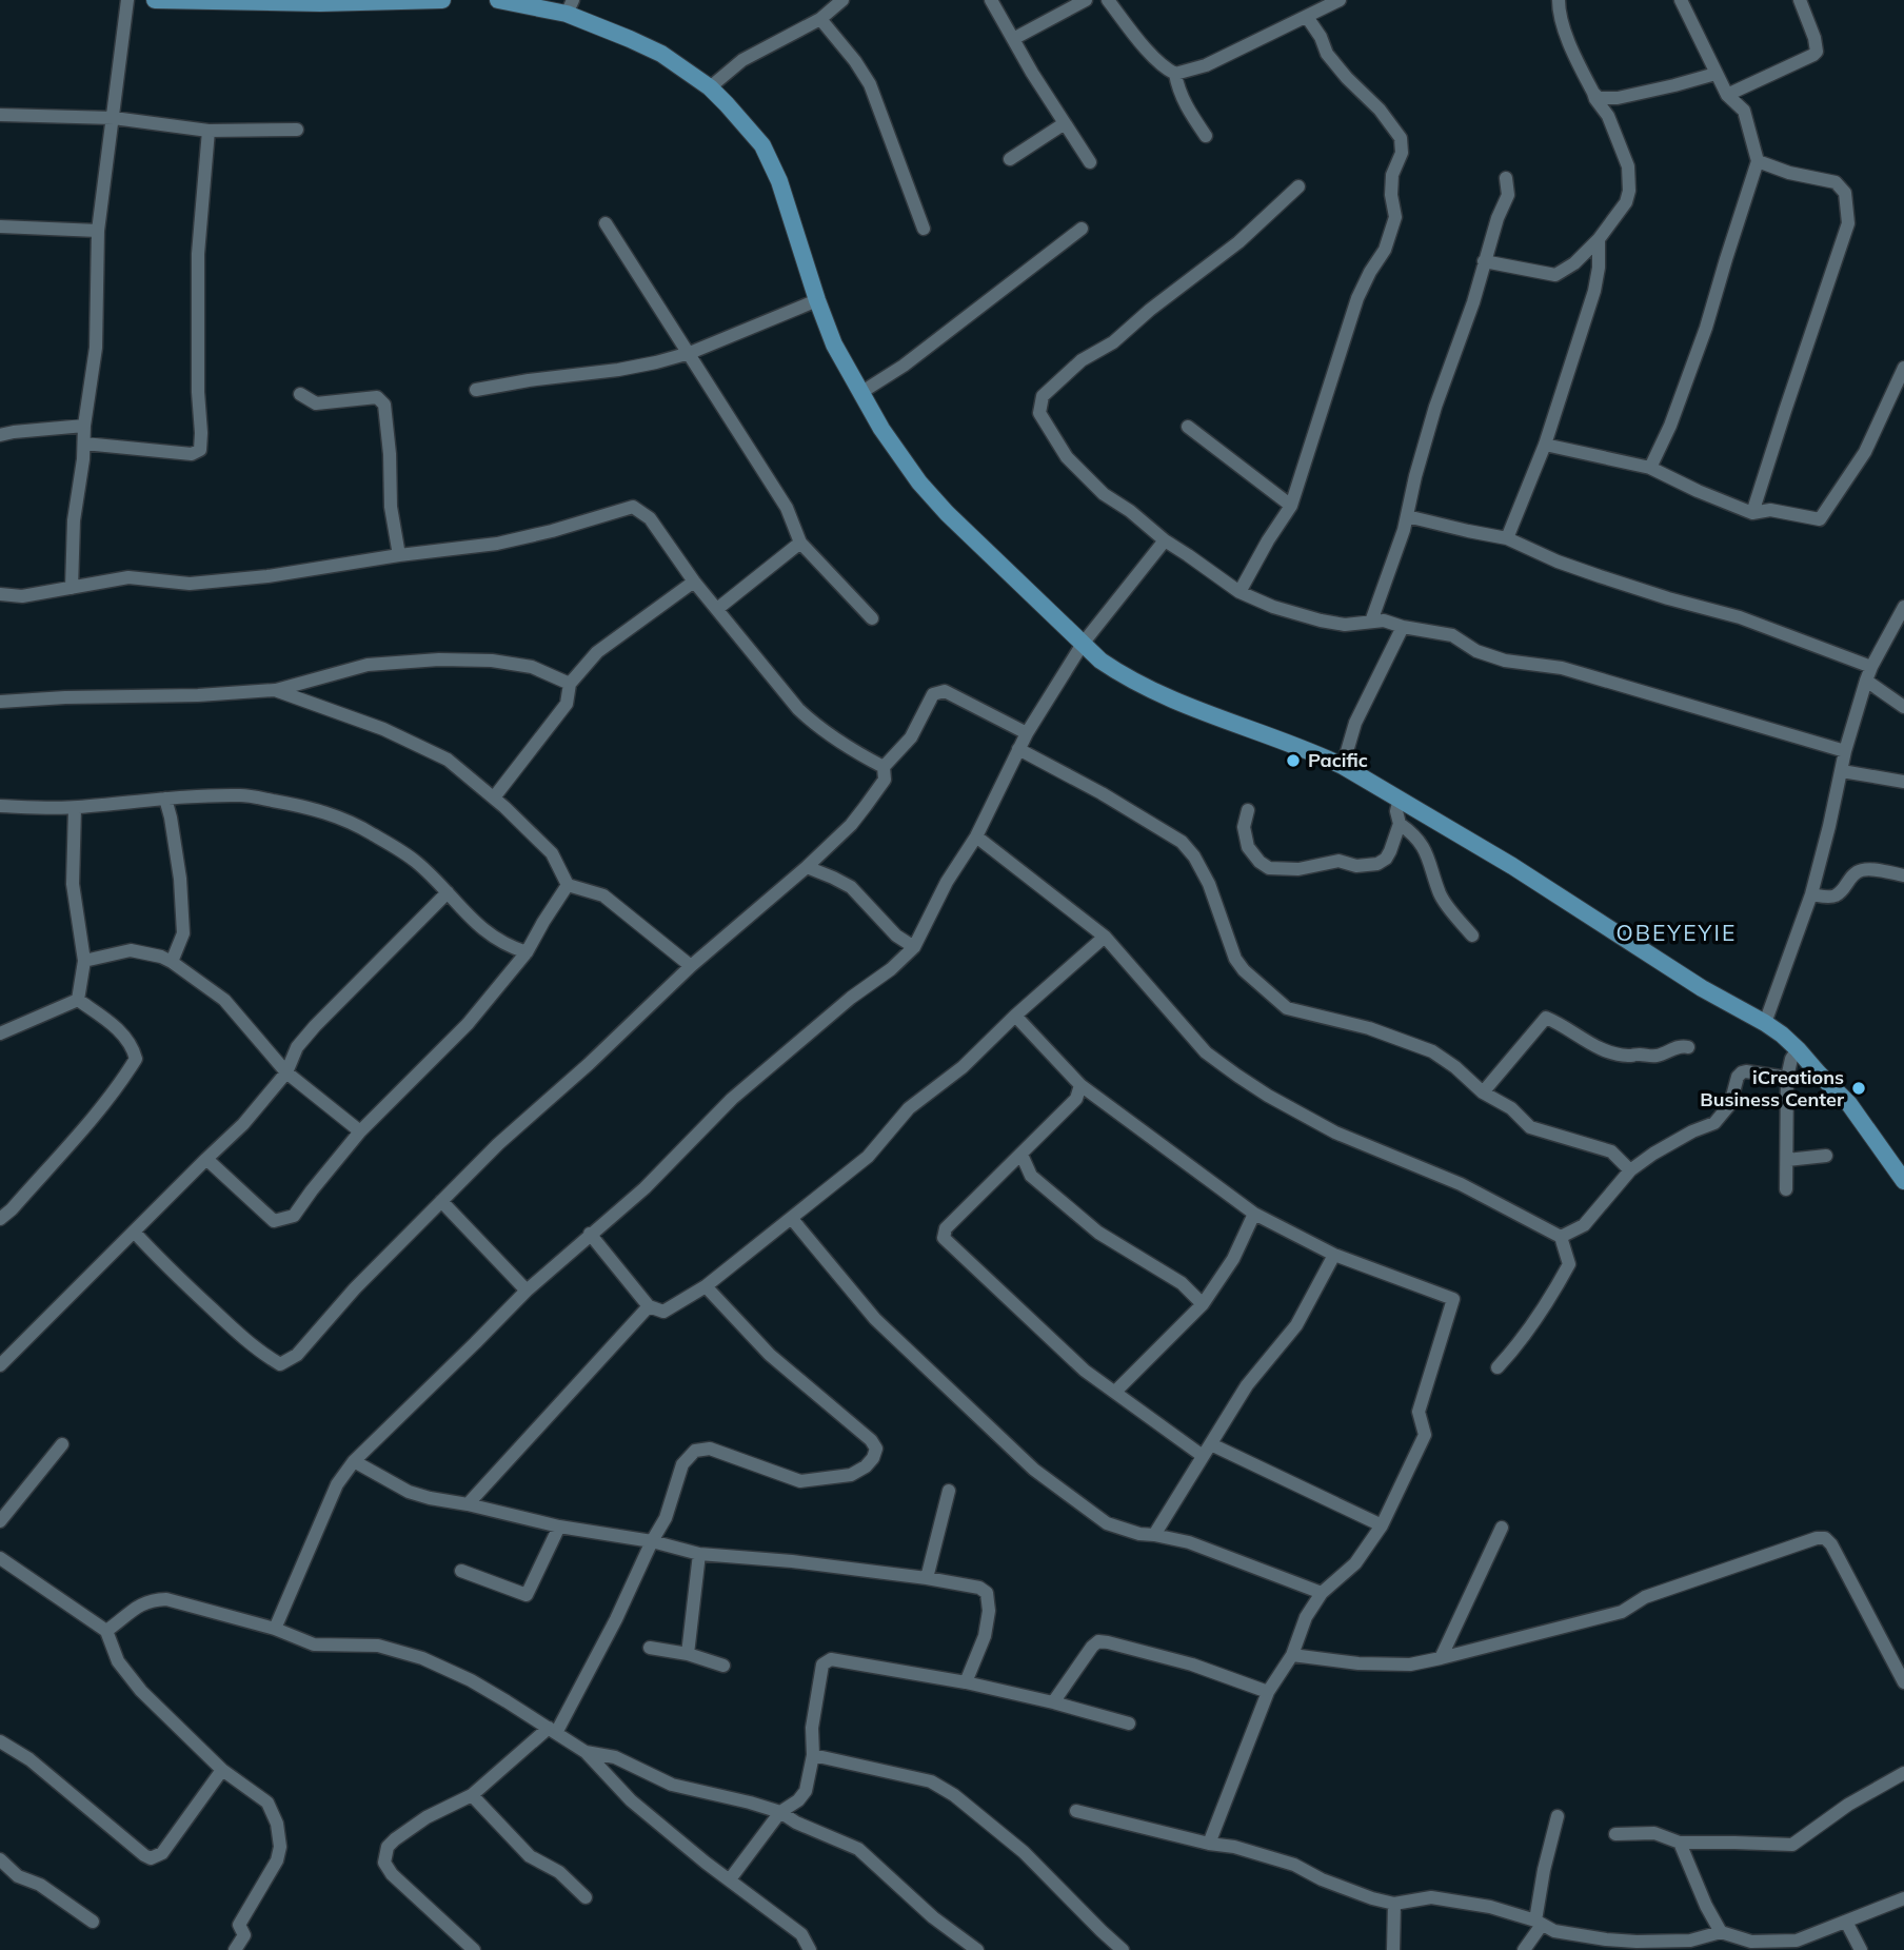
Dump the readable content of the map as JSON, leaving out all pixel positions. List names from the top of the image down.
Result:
{
  "districts": ["OBEYEYIE"],
  "places": ["Pacific", "iCreations Business Center"]
}
